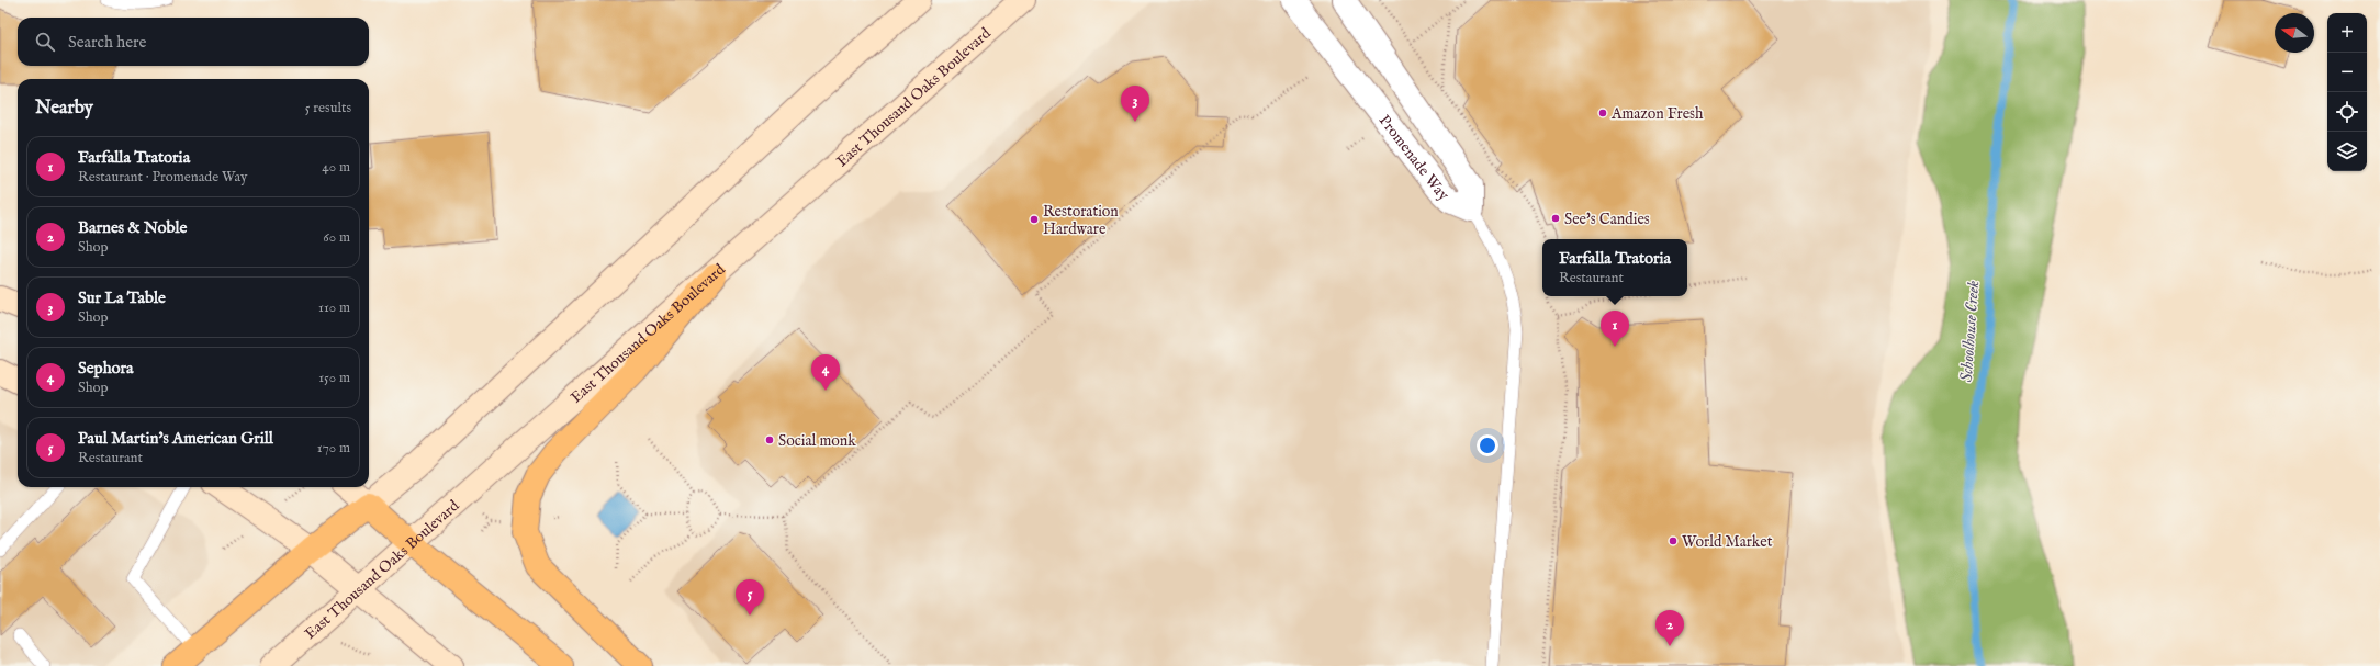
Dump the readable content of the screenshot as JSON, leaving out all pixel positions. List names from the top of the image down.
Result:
{
  "streets": {
    "main road": ["East Thousand Oaks Boulevard"],
    "street": ["Promenade Way"]
  },
  "water": ["Schoolhouse Creek"],
  "places": [
    "Amazon Fresh",
    "See's Candies",
    "Restoration Hardware",
    "Social monk",
    "World Market"
  ],
  "north": "left",
  "page": {
    "map_buttons": ["+", "−"],
    "search": "Search here",
    "heading": ["Nearby", "5 results"],
    "pins": [
      "3",
      "1",
      "4",
      "5",
      "2"
    ],
    "list": [
      {
        "mark": "1",
        "name": "Farfalla Tratoria",
        "note": "Restaurant · Promenade Way",
        "value": "40 m"
      },
      {
        "mark": "2",
        "name": "Barnes & Noble",
        "note": "Shop",
        "value": "60 m"
      },
      {
        "mark": "3",
        "name": "Sur La Table",
        "note": "Shop",
        "value": "110 m"
      },
      {
        "mark": "4",
        "name": "Sephora",
        "note": "Shop",
        "value": "150 m"
      },
      {
        "mark": "5",
        "name": "Paul Martin's American Grill",
        "note": "Restaurant",
        "value": "170 m"
      }
    ],
    "popup": ["Farfalla Tratoria", "Restaurant"]
  }
}
